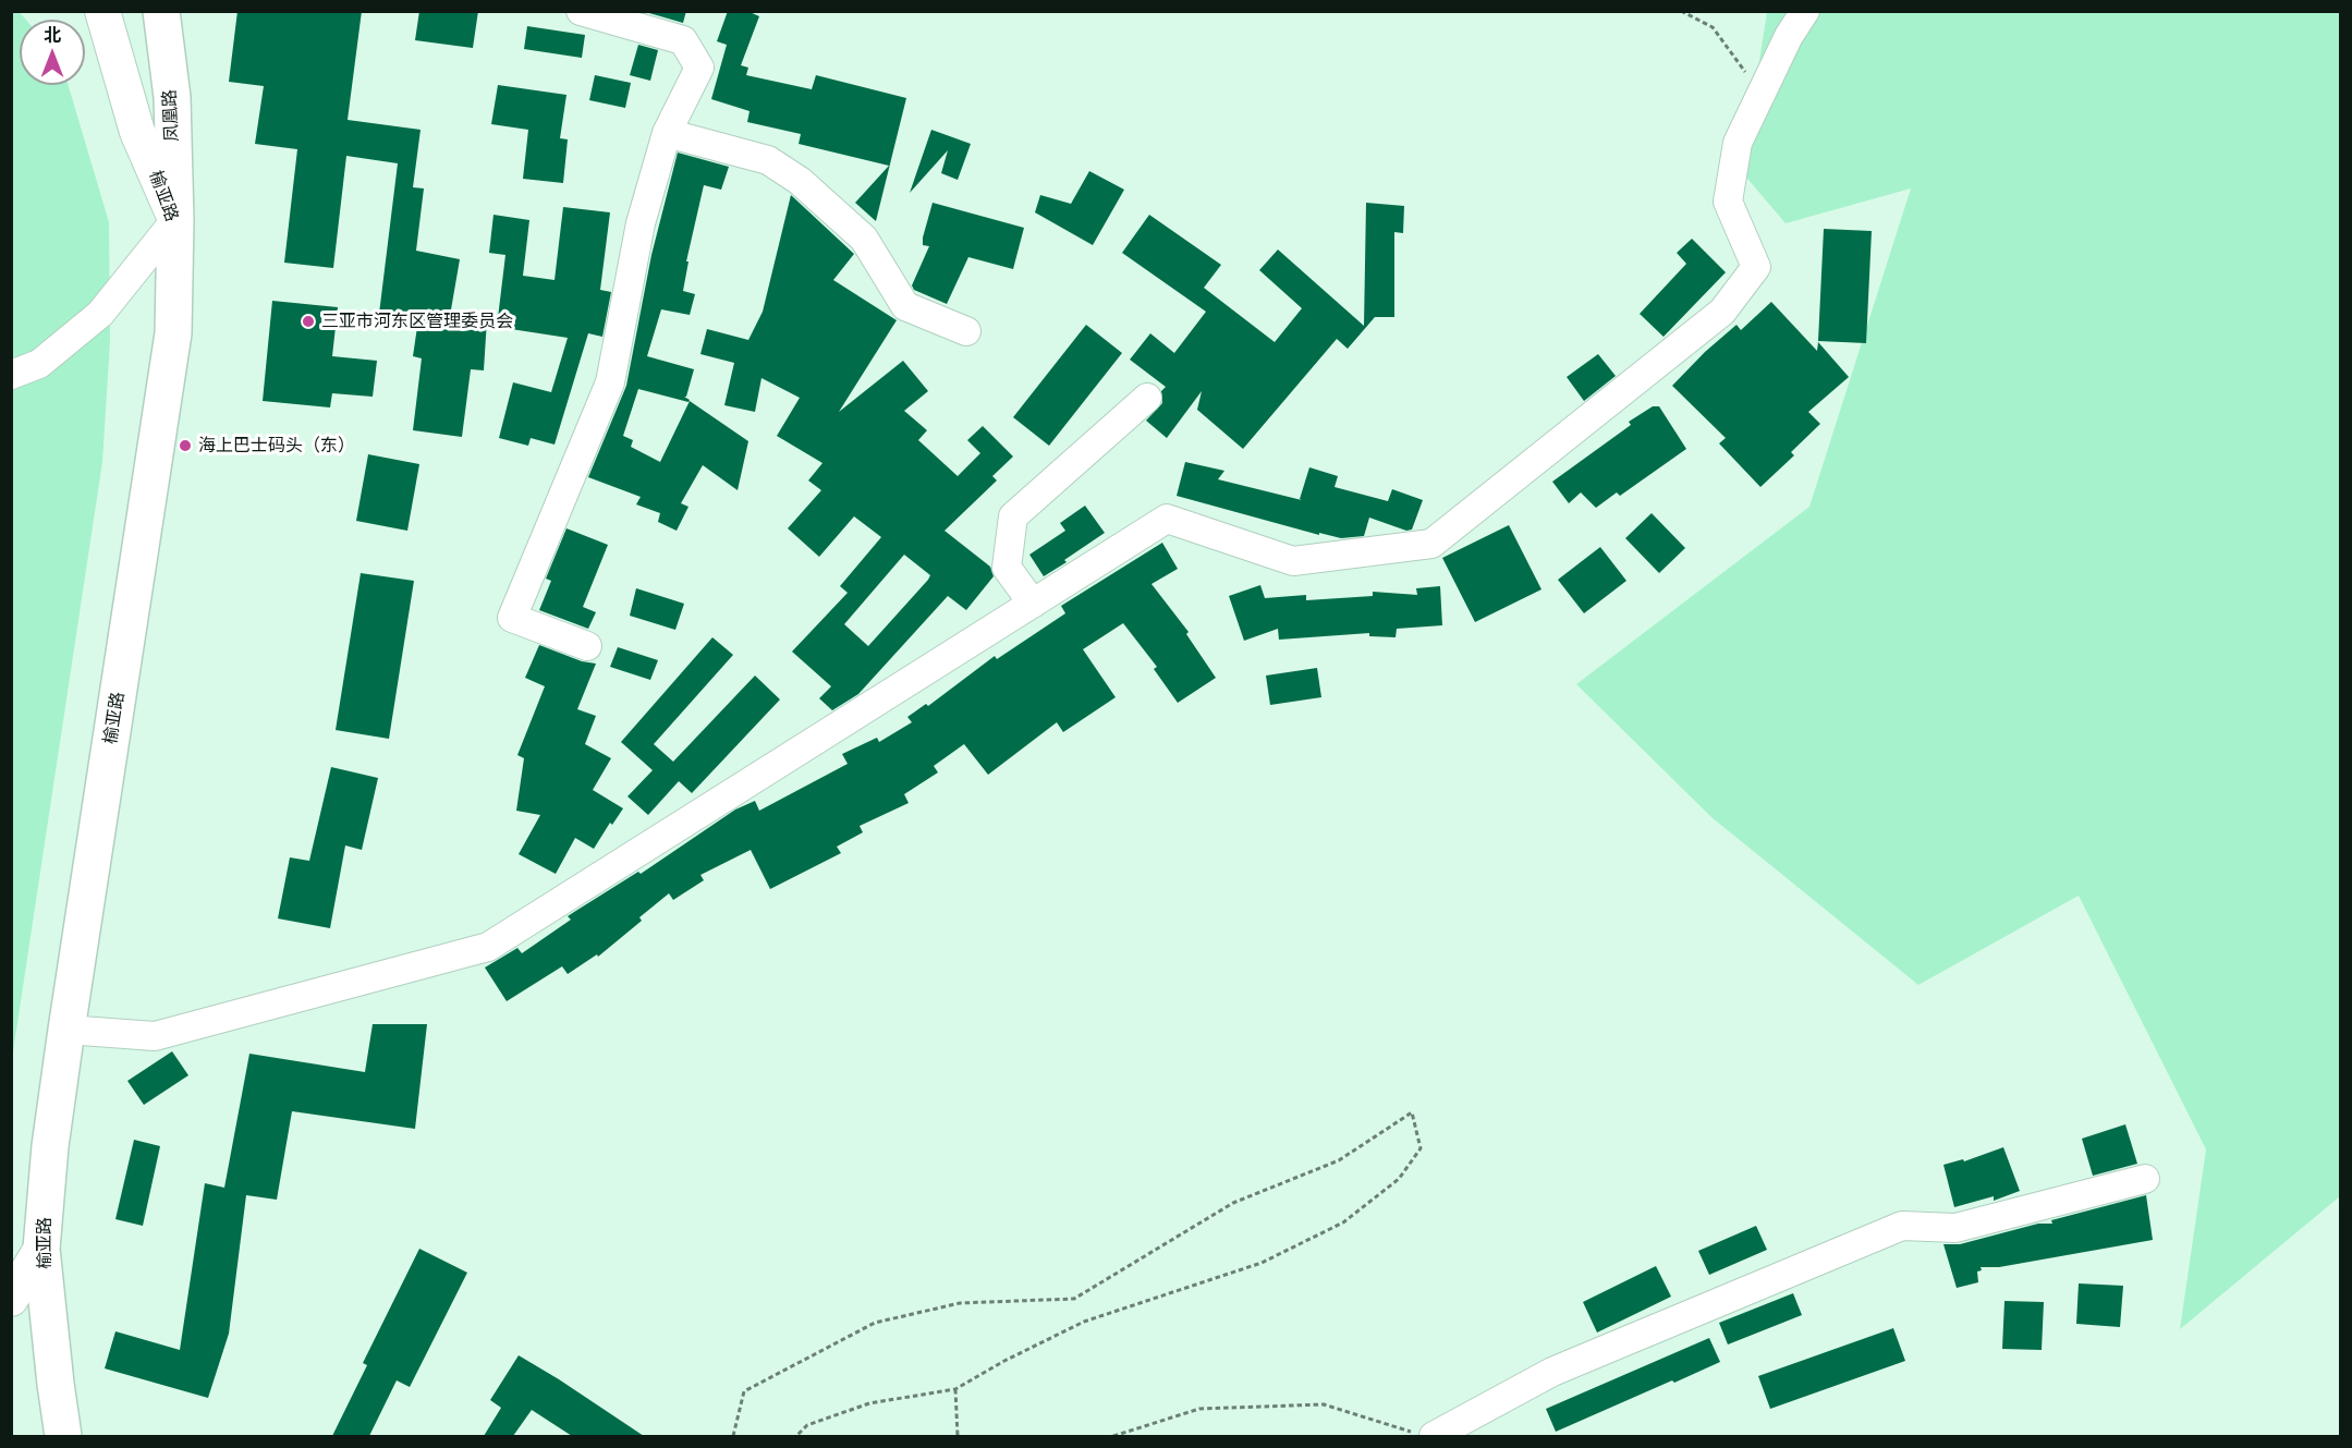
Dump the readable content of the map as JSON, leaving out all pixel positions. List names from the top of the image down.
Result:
{
  "streets": {
    "highway": ["凤凰路", "榆亚路"]
  },
  "crossings": [
    ["凤凰路", "榆亚路"]
  ],
  "places": ["三亚市河东区管理委员会", "海上巴士码头（东）"],
  "north": "top"
}
